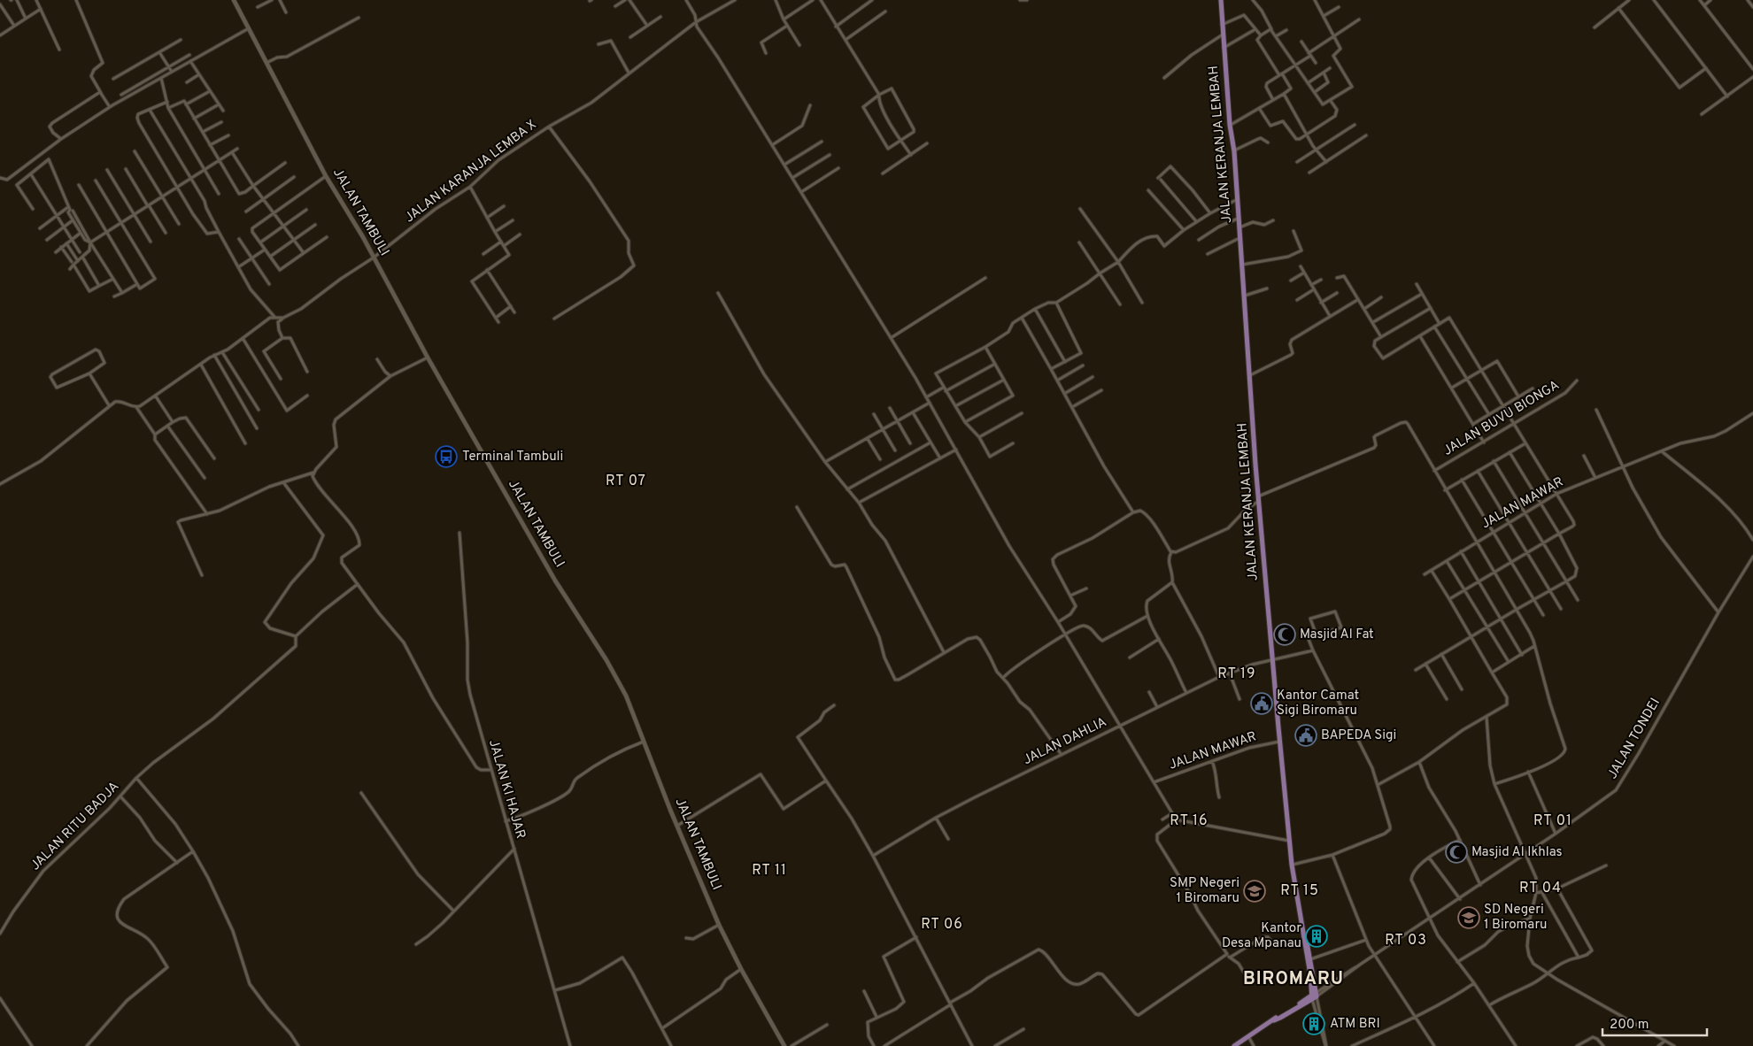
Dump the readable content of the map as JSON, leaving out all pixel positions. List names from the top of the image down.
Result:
{
  "streets": {
    "main road": ["JALAN KERANJA LEMBAH"],
    "street": [
      "JALAN KARANJA LEMBA X",
      "JALAN TAMBULI",
      "JALAN BUVU BIONGA",
      "JALAN MAWAR",
      "JALAN TONDEI",
      "JALAN DAHLIA",
      "JALAN KI HAJAR",
      "JALAN RITU BADJA"
    ]
  },
  "crossings": [
    ["JALAN KERANJA LEMBAH", "JALAN MAWAR"],
    ["JALAN KERANJA LEMBAH", "JALAN TONDEI"],
    ["JALAN KERANJA LEMBAH", "JALAN DAHLIA"],
    ["JALAN KARANJA LEMBA X", "JALAN TAMBULI"]
  ],
  "districts": [
    "RT 07",
    "RT 19",
    "RT 16",
    "RT 01",
    "RT 11",
    "RT 04",
    "RT 15",
    "RT 06",
    "RT 03",
    "BIROMARU"
  ],
  "places": {
    "bus stop": ["Terminal Tambuli"],
    "mosque": ["Masjid Al Fat", "Masjid Al Ikhlas"],
    "public building": ["Kantor Camat Sigi Biromaru", "BAPEDA Sigi"],
    "school or university": ["SMP Negeri 1 Biromaru", "SD Negeri 1 Biromaru"],
    "building": ["Kantor Desa Mpanau", "ATM BRI"]
  },
  "scale_bar": "200 m"
}
